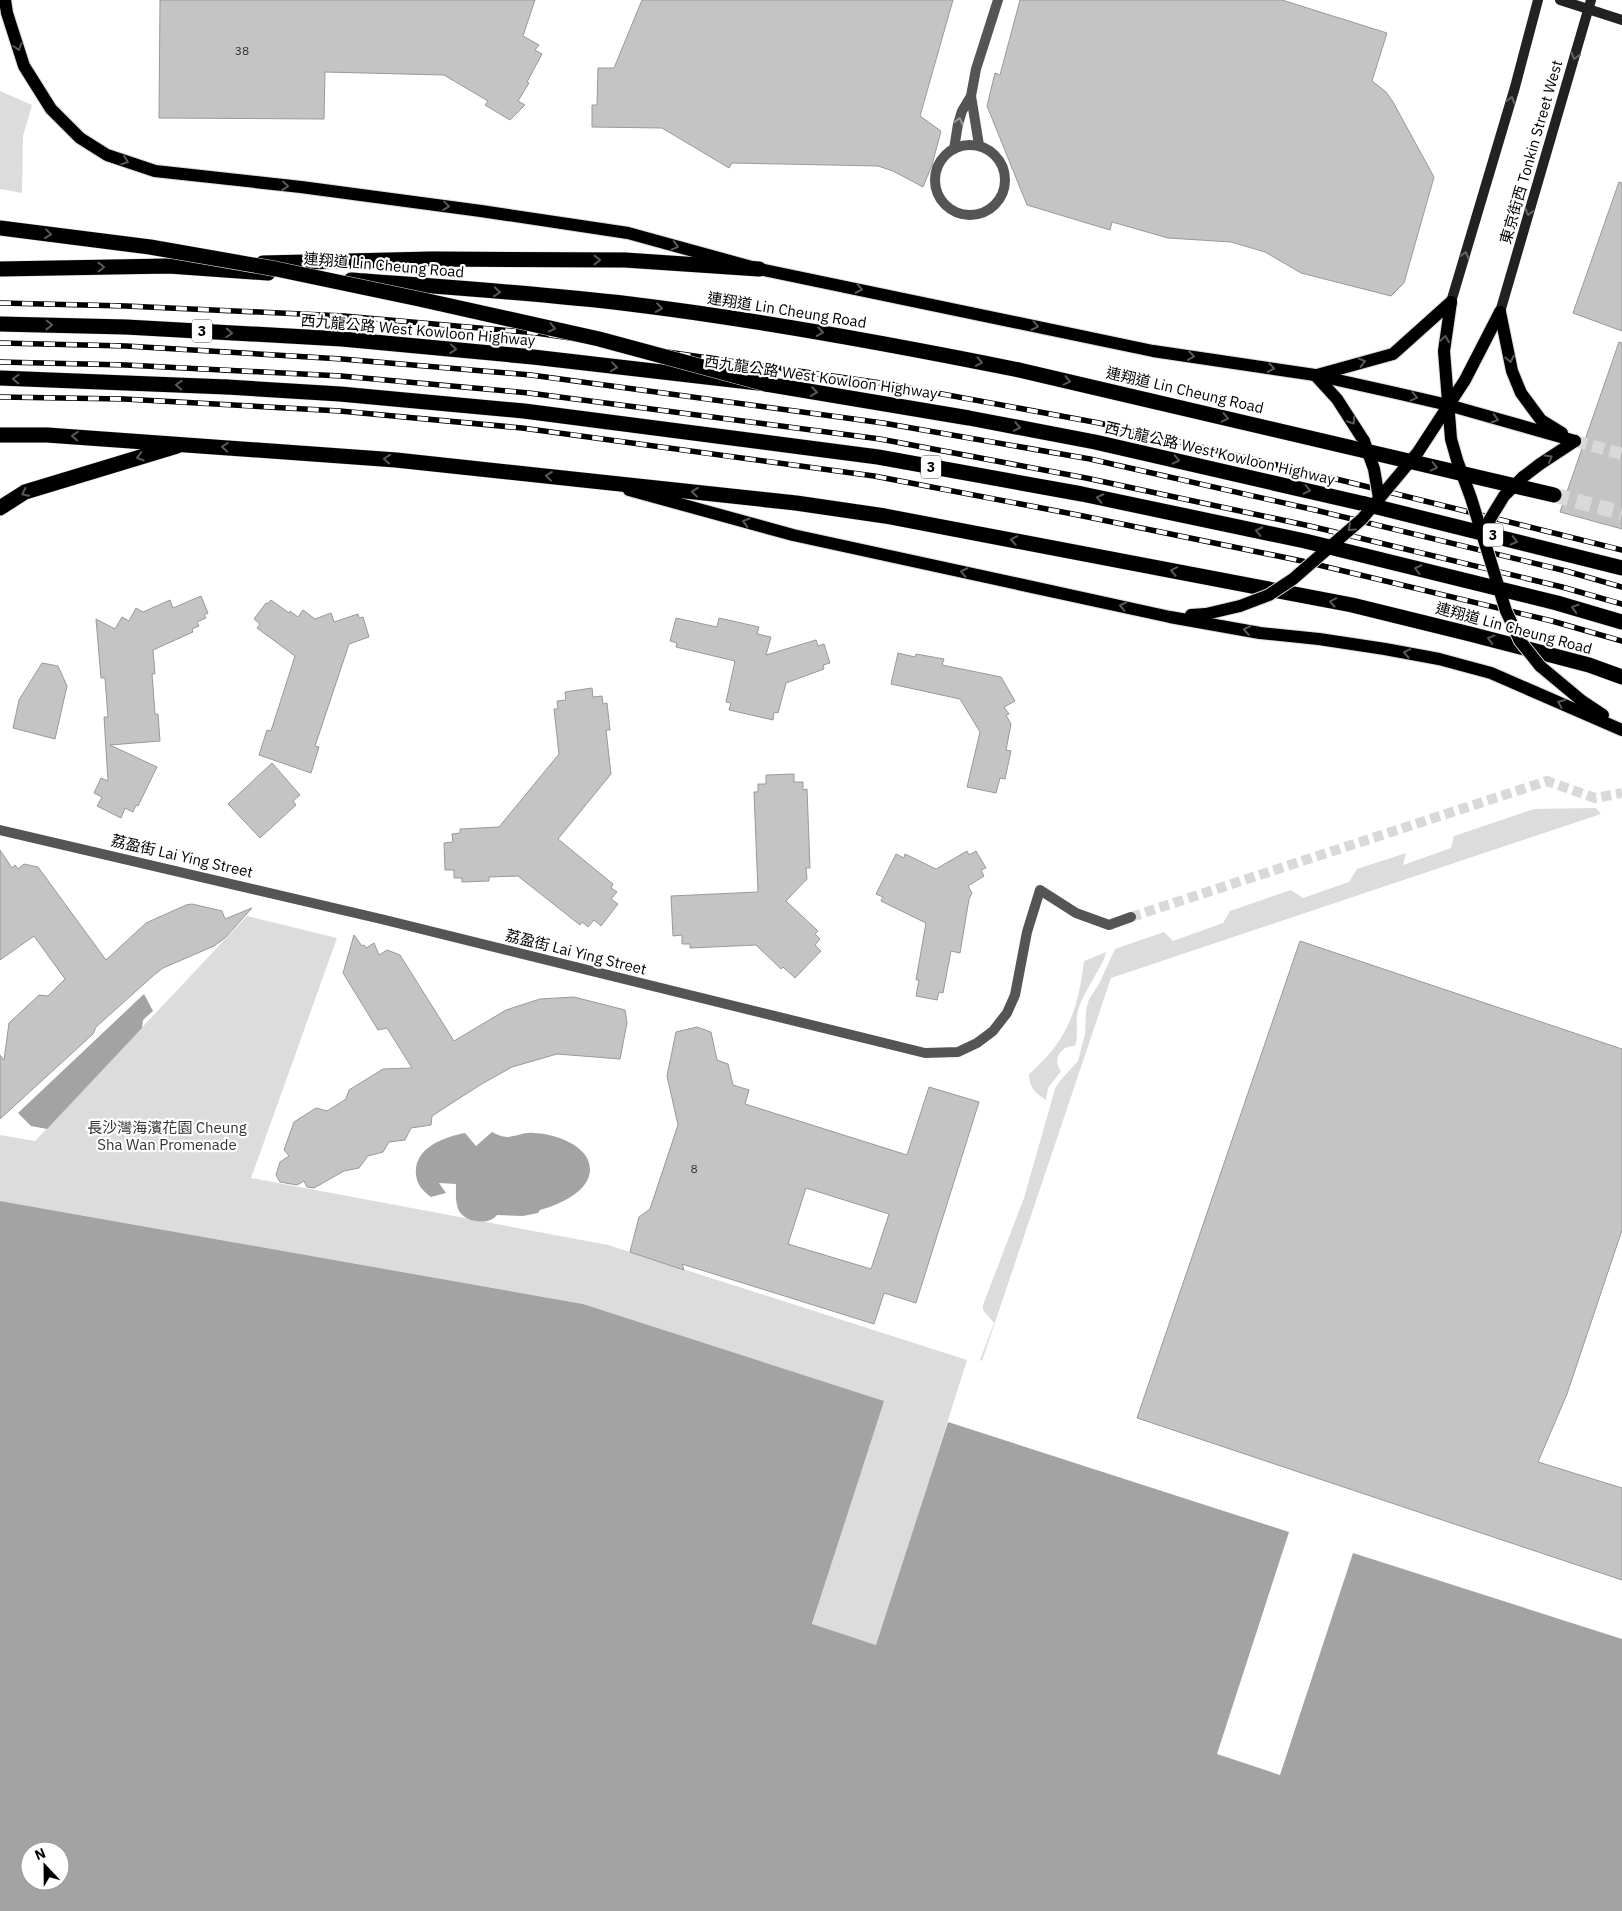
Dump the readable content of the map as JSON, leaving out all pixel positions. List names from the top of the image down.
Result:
{
  "streets": {
    "highway": ["連翔道 Lin Cheung Road", "西九龍公路 West Kowloon Highway", "3"],
    "main road": ["東京街西 Tonkin Street West"],
    "street": ["荔盈街 Lai Ying Street"]
  },
  "parks": ["長沙灣海濱花園 Cheung Sha Wan Promenade"],
  "house_numbers": ["38", "8"],
  "north": "top"
}
